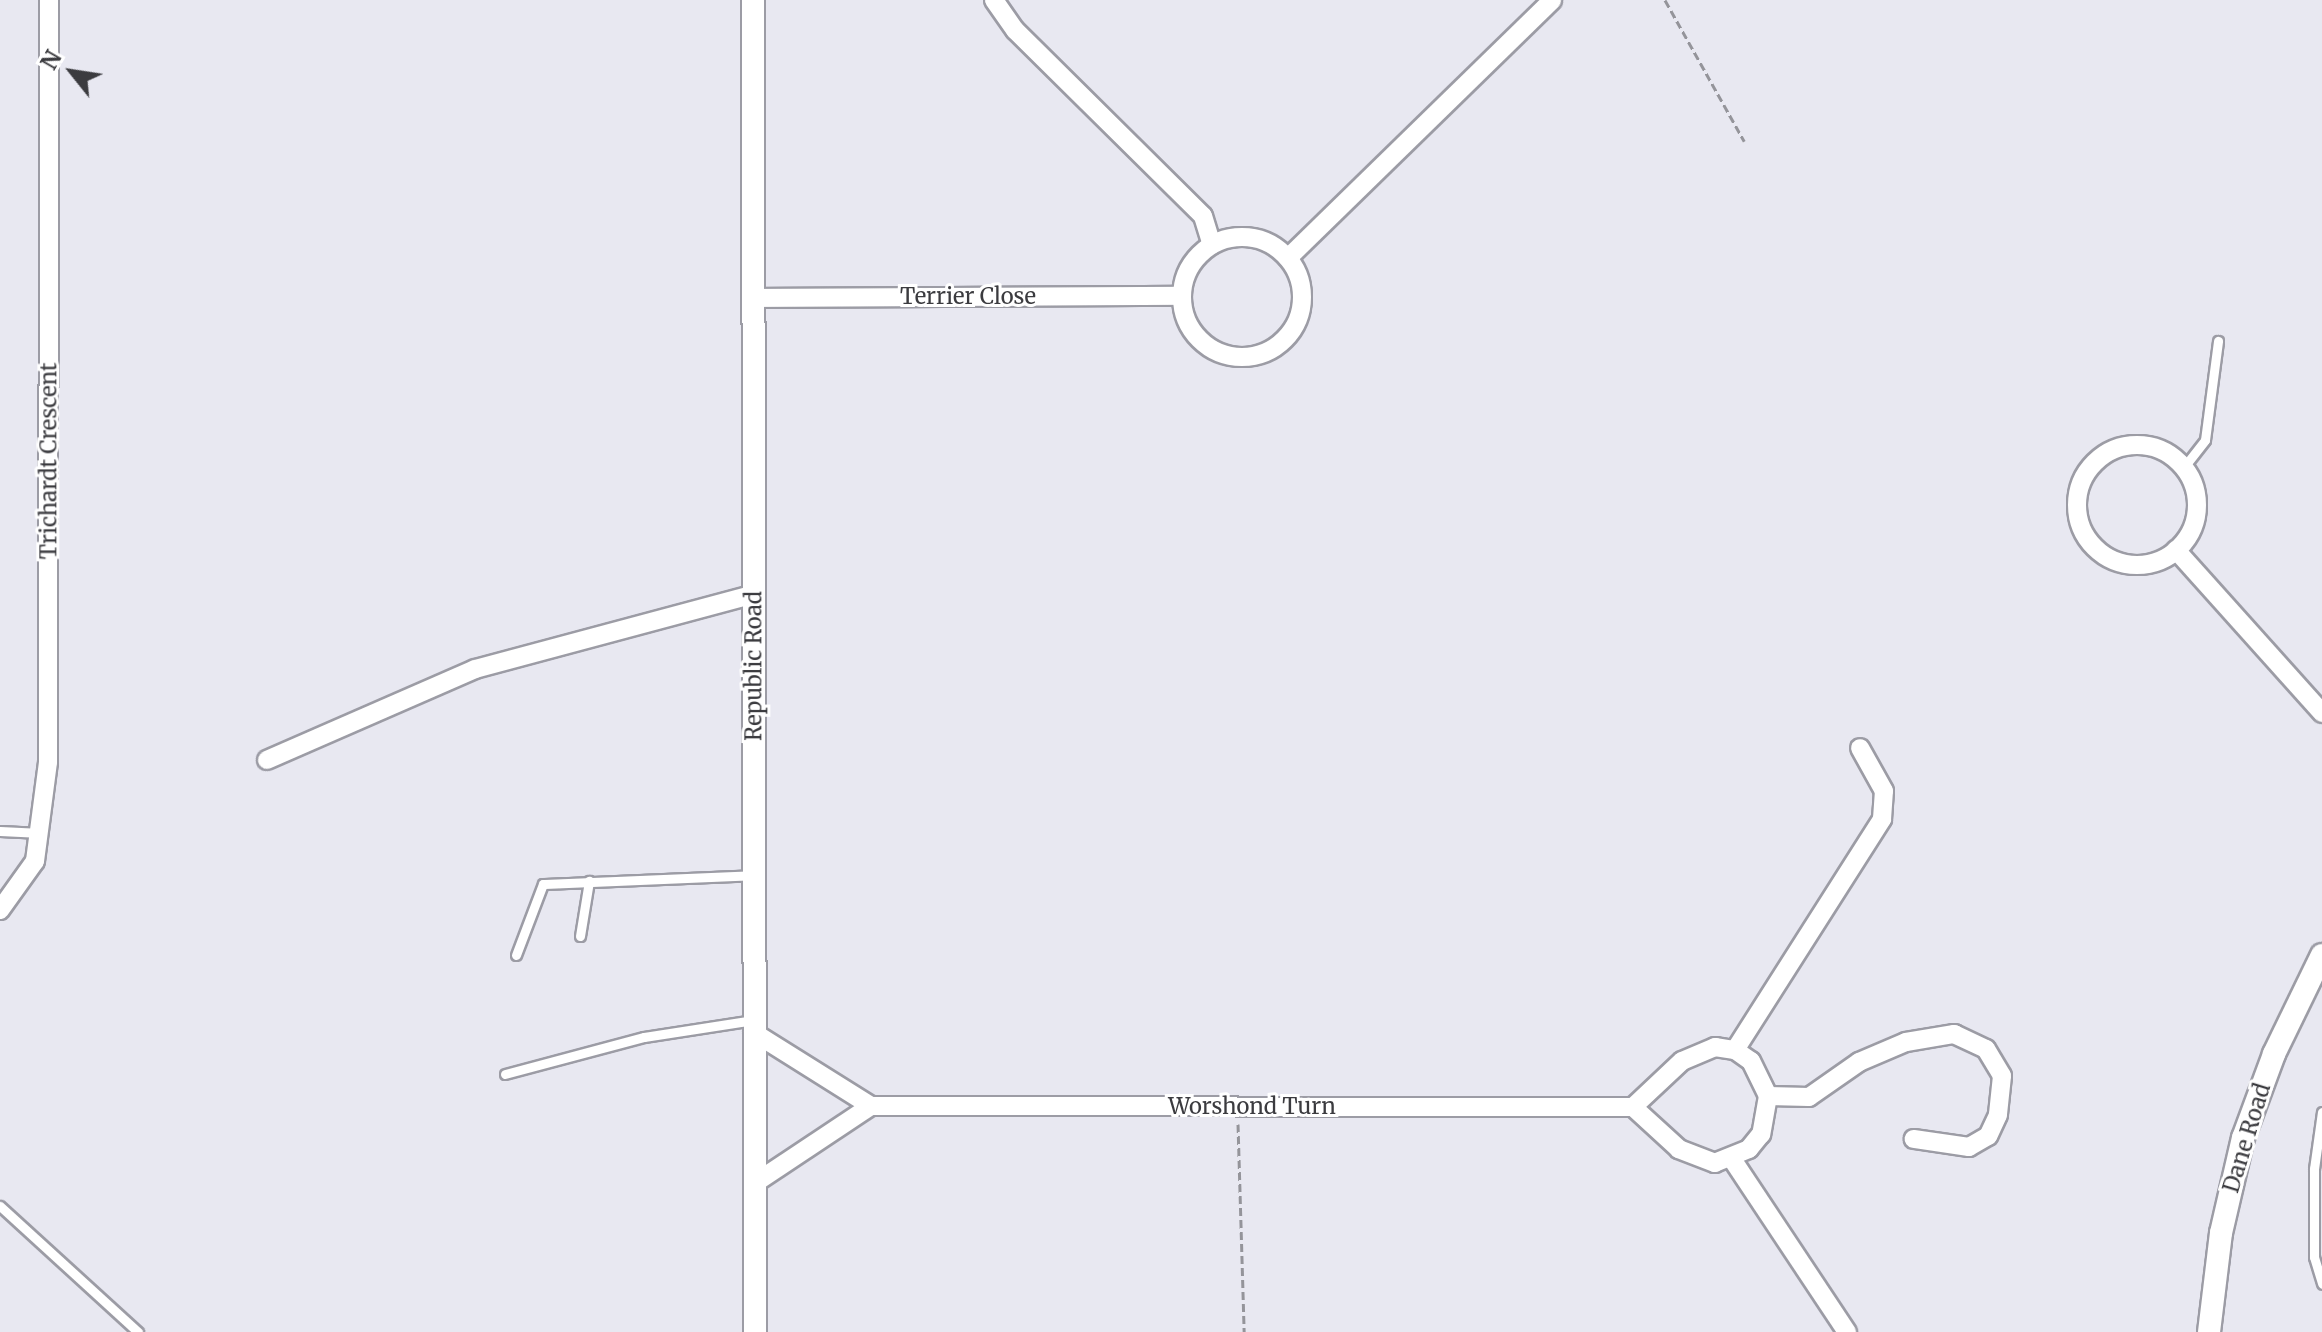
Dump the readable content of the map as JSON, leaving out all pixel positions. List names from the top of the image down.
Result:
{
  "streets": {
    "street": [
      "Terrier Close",
      "Trichardt Crescent",
      "Republic Road",
      "Worshond Turn",
      "Dane Road"
    ]
  },
  "crossings": [
    ["Terrier Close", "Republic Road"]
  ],
  "north": "top left"
}
